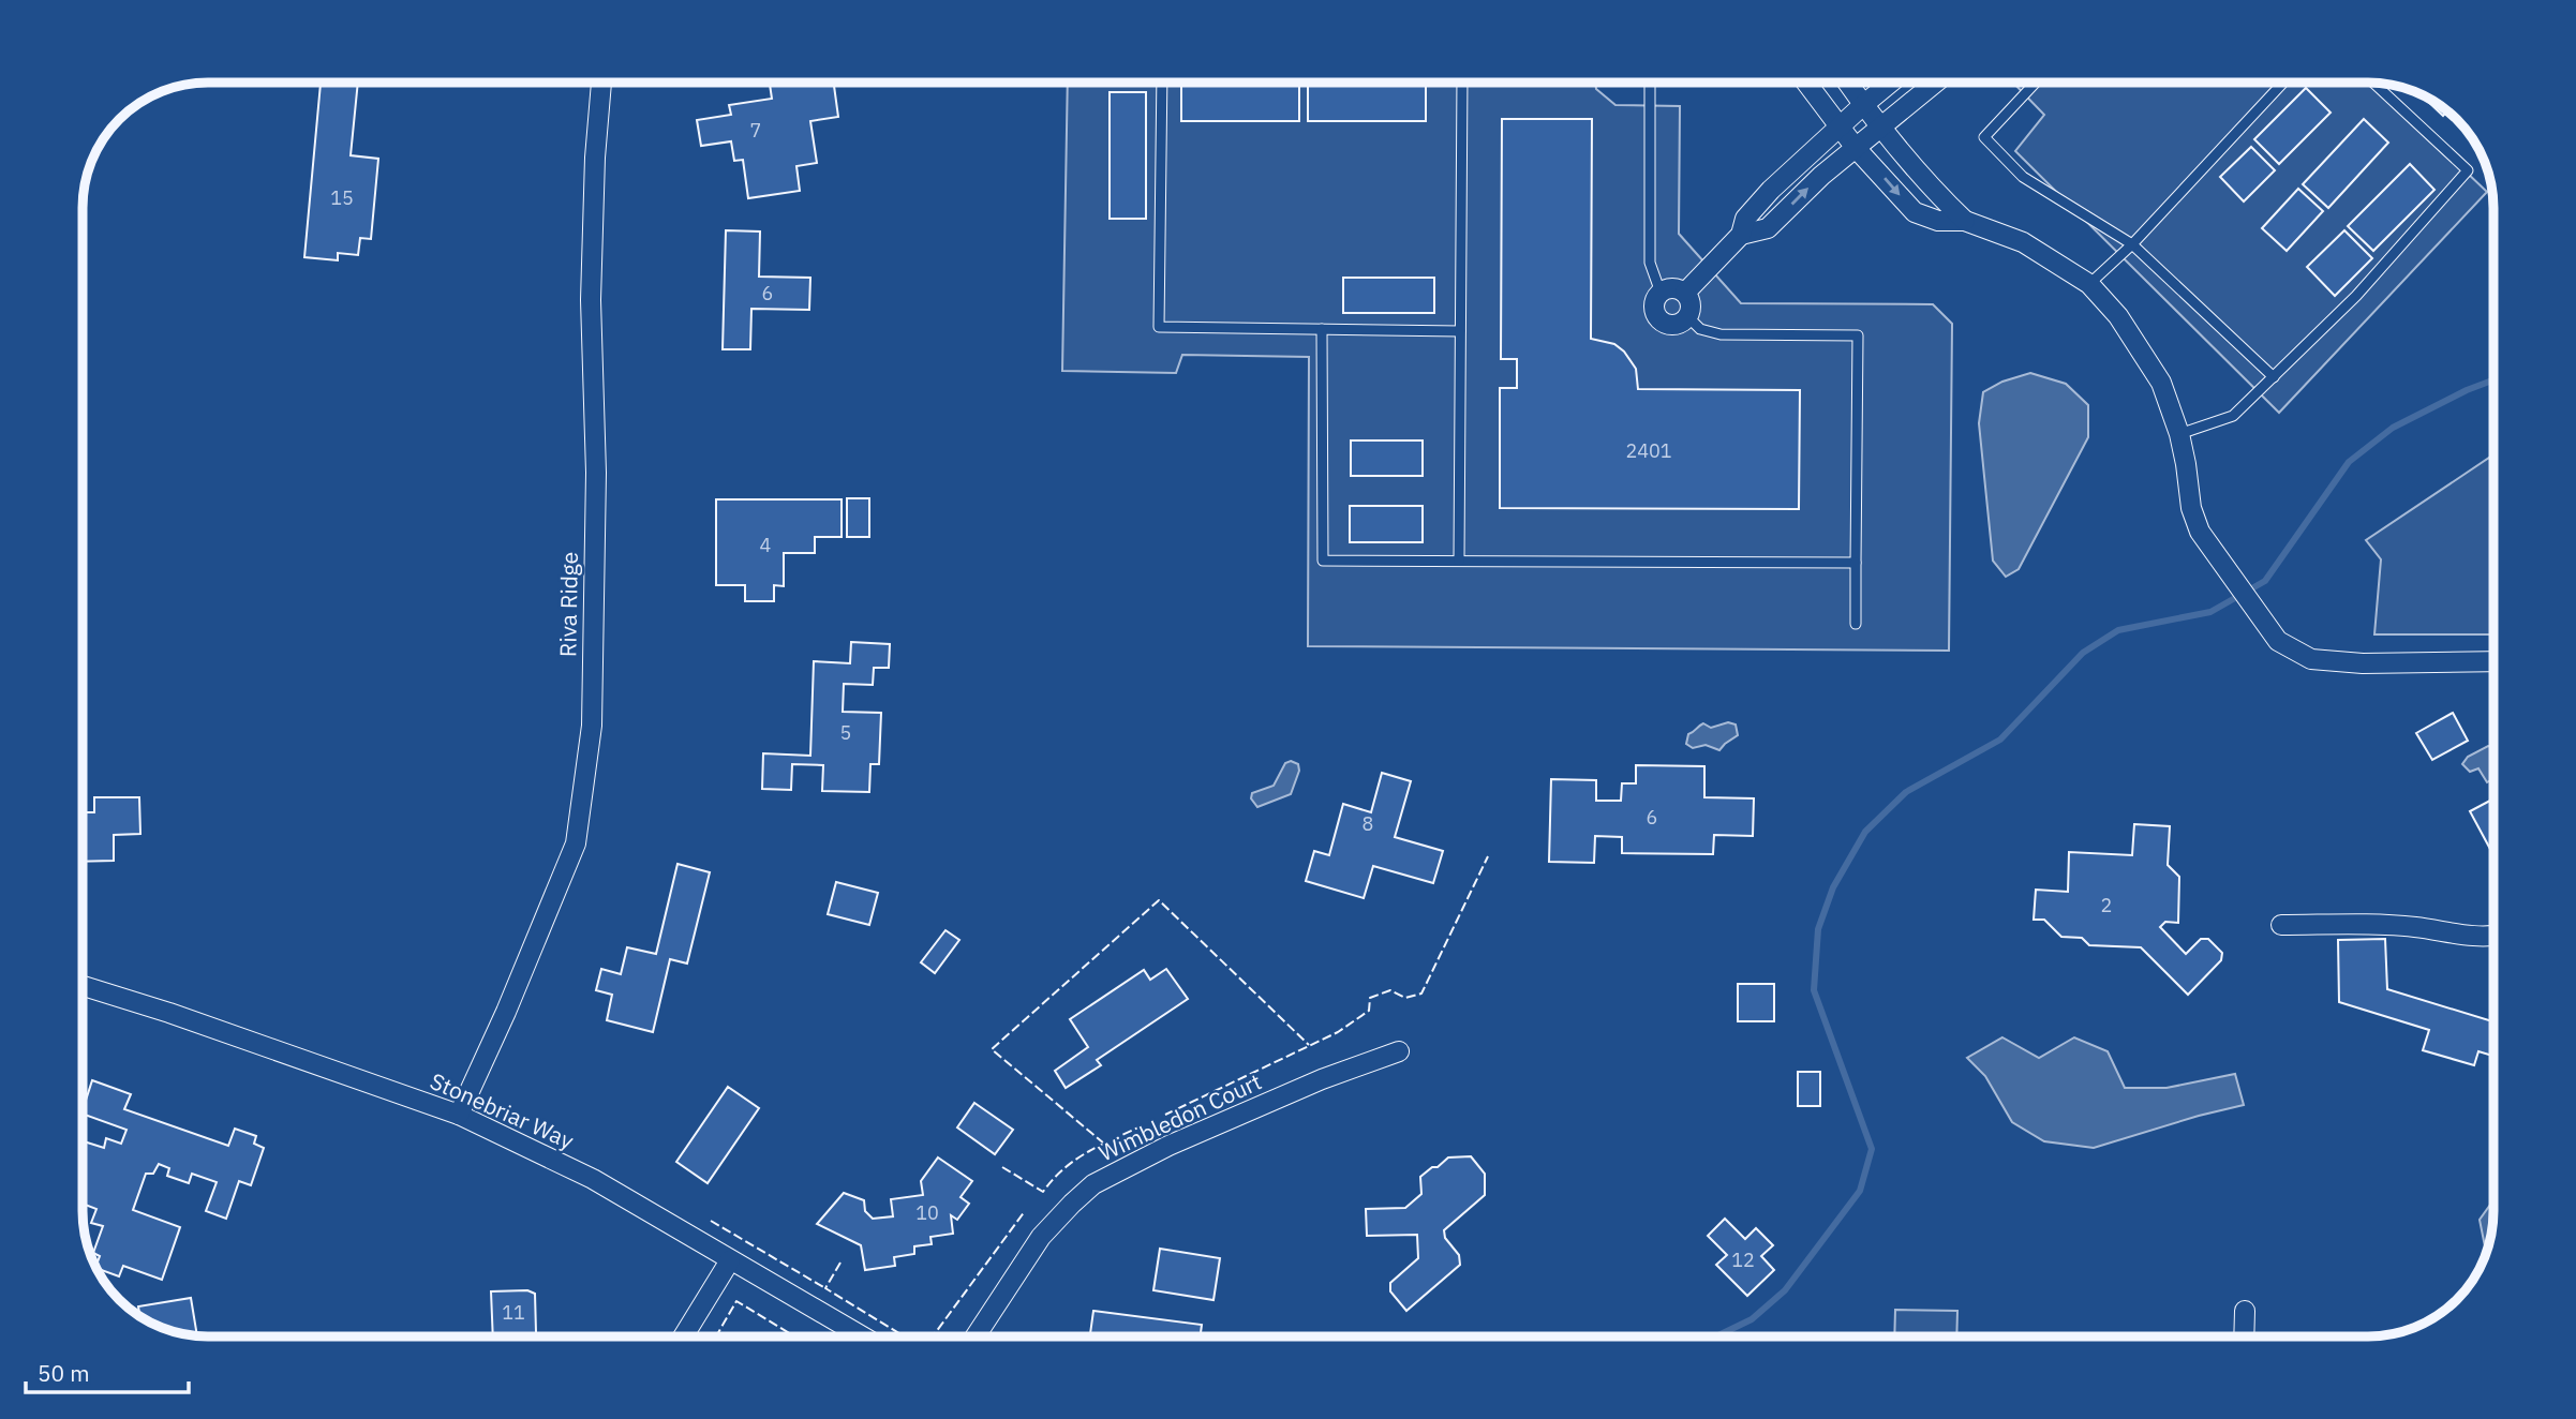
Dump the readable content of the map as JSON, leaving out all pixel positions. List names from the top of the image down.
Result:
{
  "streets": {
    "street": ["Riva Ridge", "Stonebriar Way", "Wimbledon Court"]
  },
  "crossings": [
    ["Riva Ridge", "Stonebriar Way"]
  ],
  "house_numbers": [
    "7",
    "15",
    "6",
    "2401",
    "4",
    "5",
    "6",
    "8",
    "2",
    "10",
    "12",
    "11"
  ],
  "scale_bar": "50 m"
}
